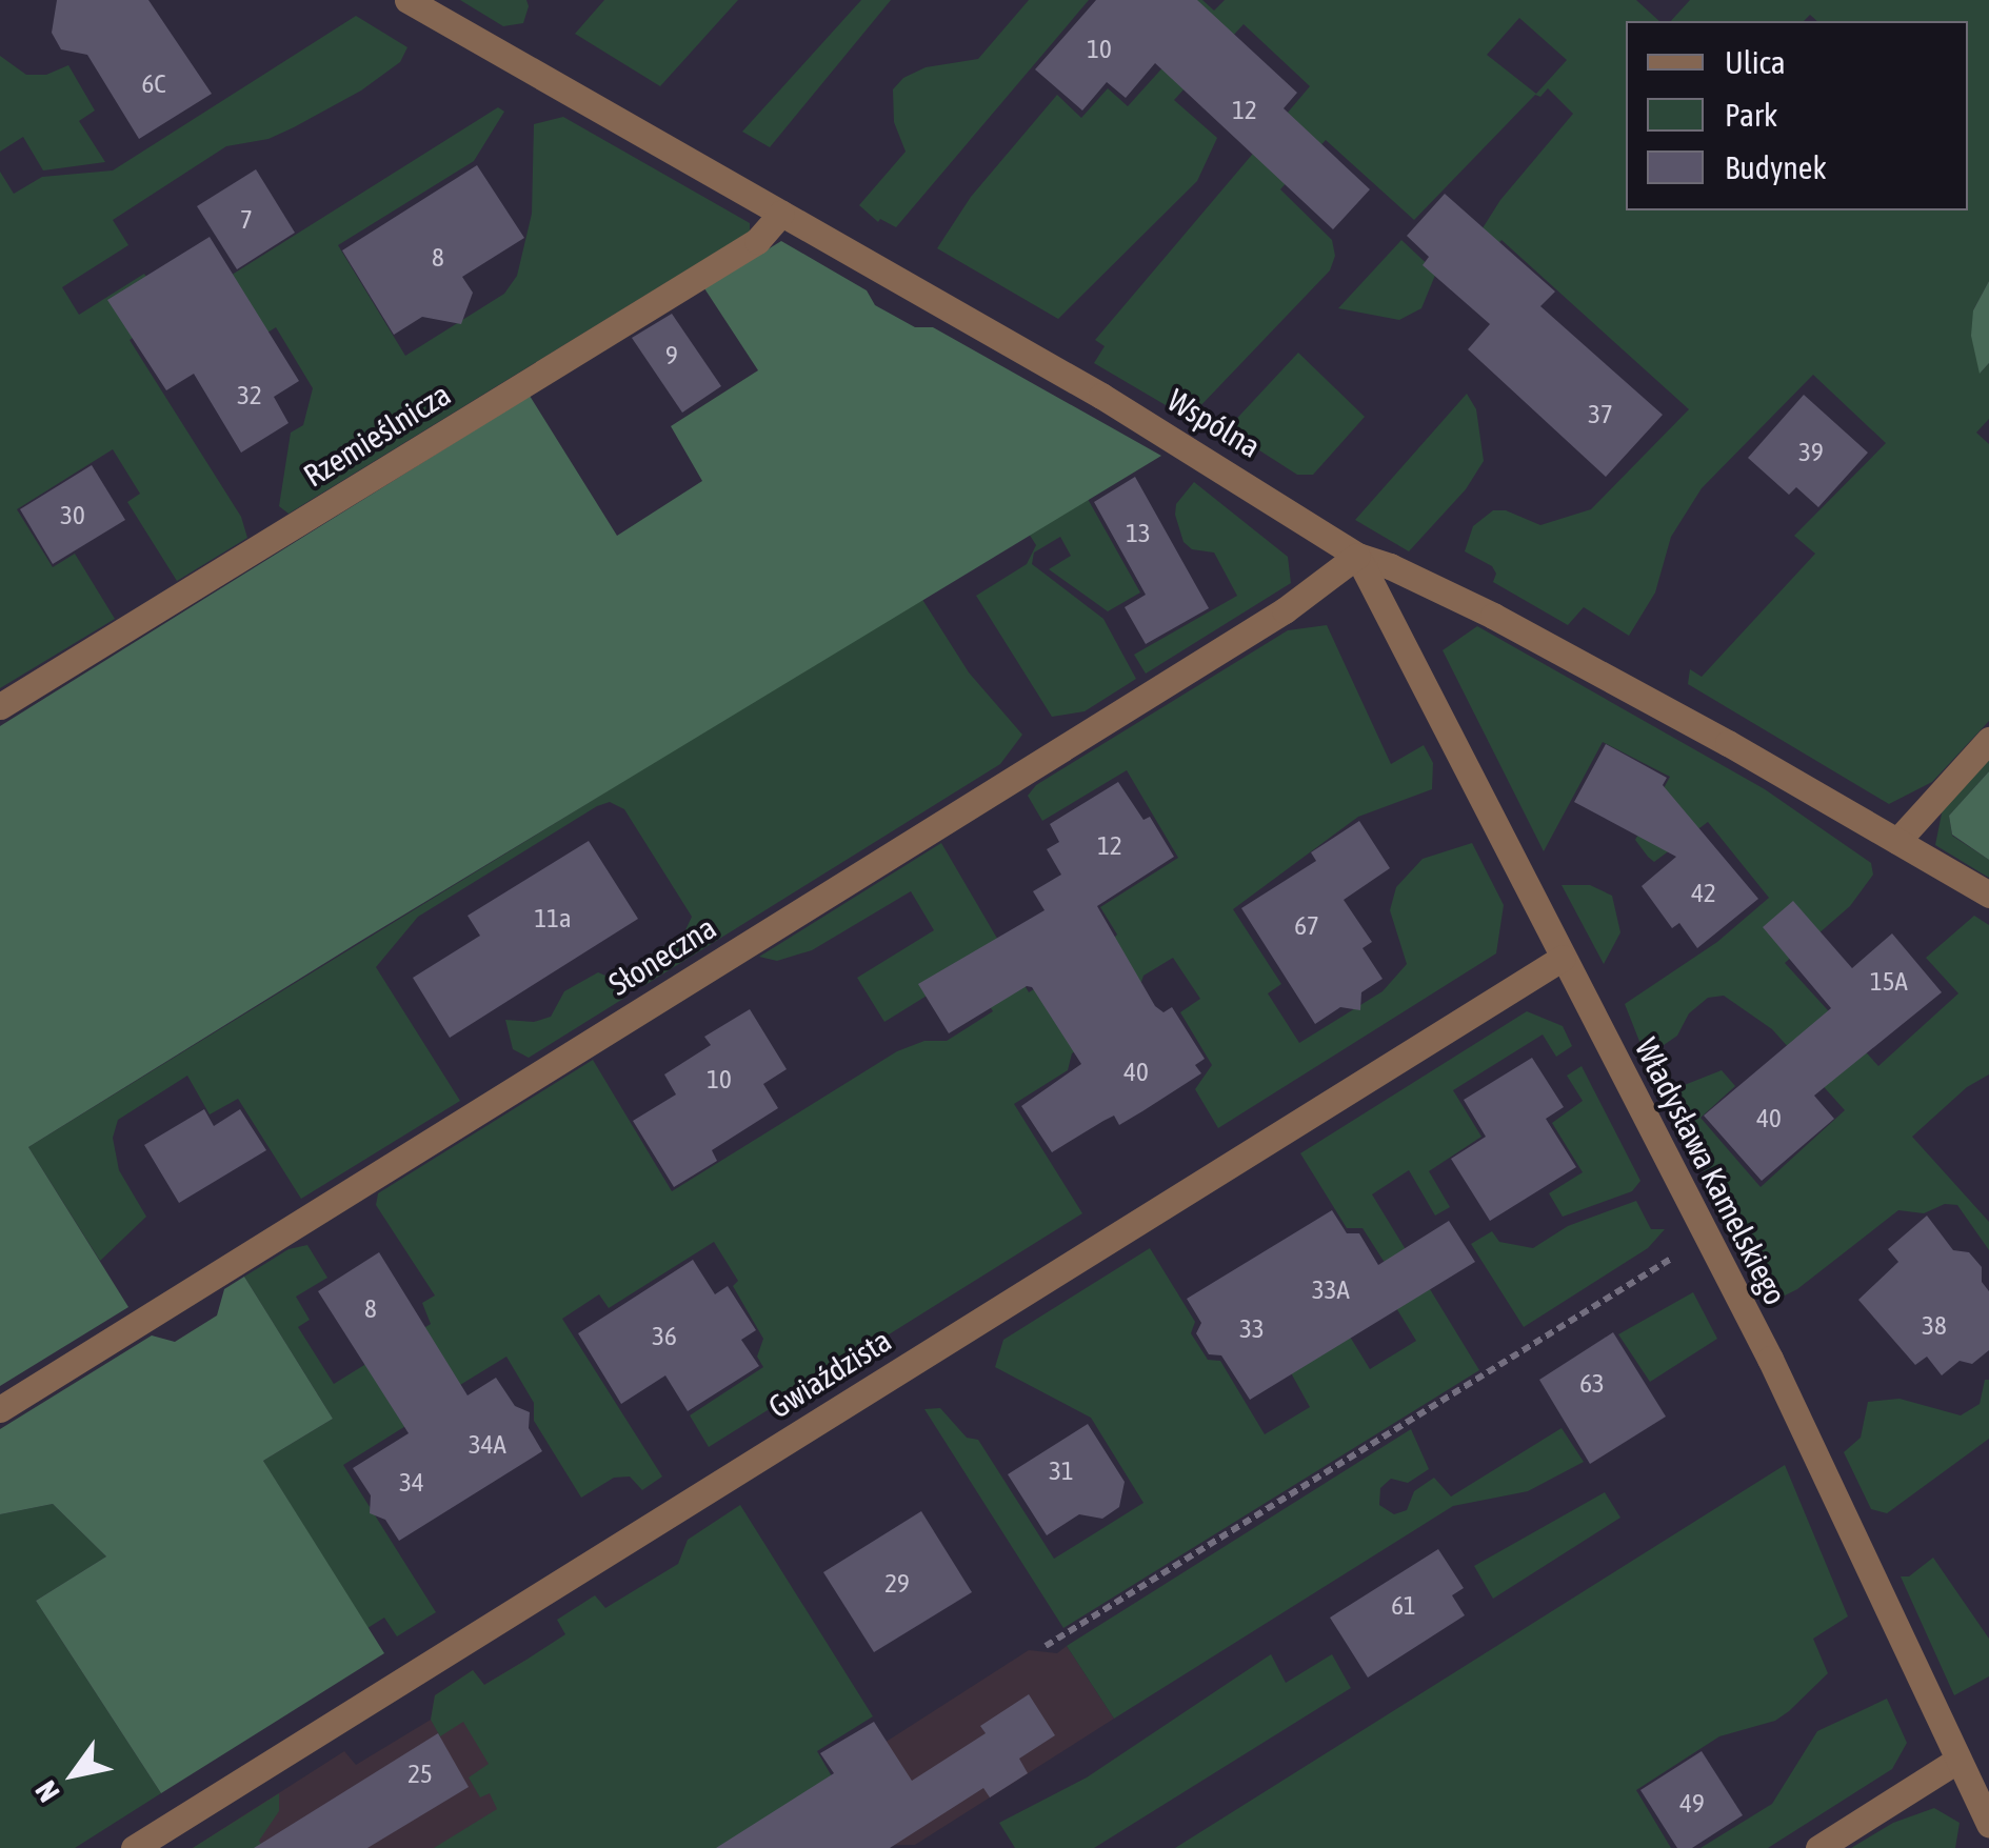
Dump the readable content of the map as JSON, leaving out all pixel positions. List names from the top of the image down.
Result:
{
  "streets": {
    "street": [
      "Wspólna",
      "Rzemieślnicza",
      "Słoneczna",
      "Władysława Kamelskiego",
      "Gwiaździsta"
    ]
  },
  "crossings": [
    ["Wspólna", "Rzemieślnicza"],
    ["Wspólna", "Słoneczna"],
    ["Wspólna", "Władysława Kamelskiego"],
    ["Słoneczna", "Władysława Kamelskiego"],
    ["Władysława Kamelskiego", "Gwiaździsta"]
  ],
  "house_numbers": [
    "10",
    "6C",
    "12",
    "7",
    "8",
    "9",
    "32",
    "37",
    "39",
    "30",
    "13",
    "12",
    "42",
    "11a",
    "67",
    "15A",
    "40",
    "10",
    "40",
    "33A",
    "8",
    "38",
    "33",
    "36",
    "63",
    "34A",
    "31",
    "34",
    "29",
    "61",
    "25",
    "49"
  ],
  "legend": ["Ulica", "Park", "Budynek"],
  "north": "bottom left"
}
